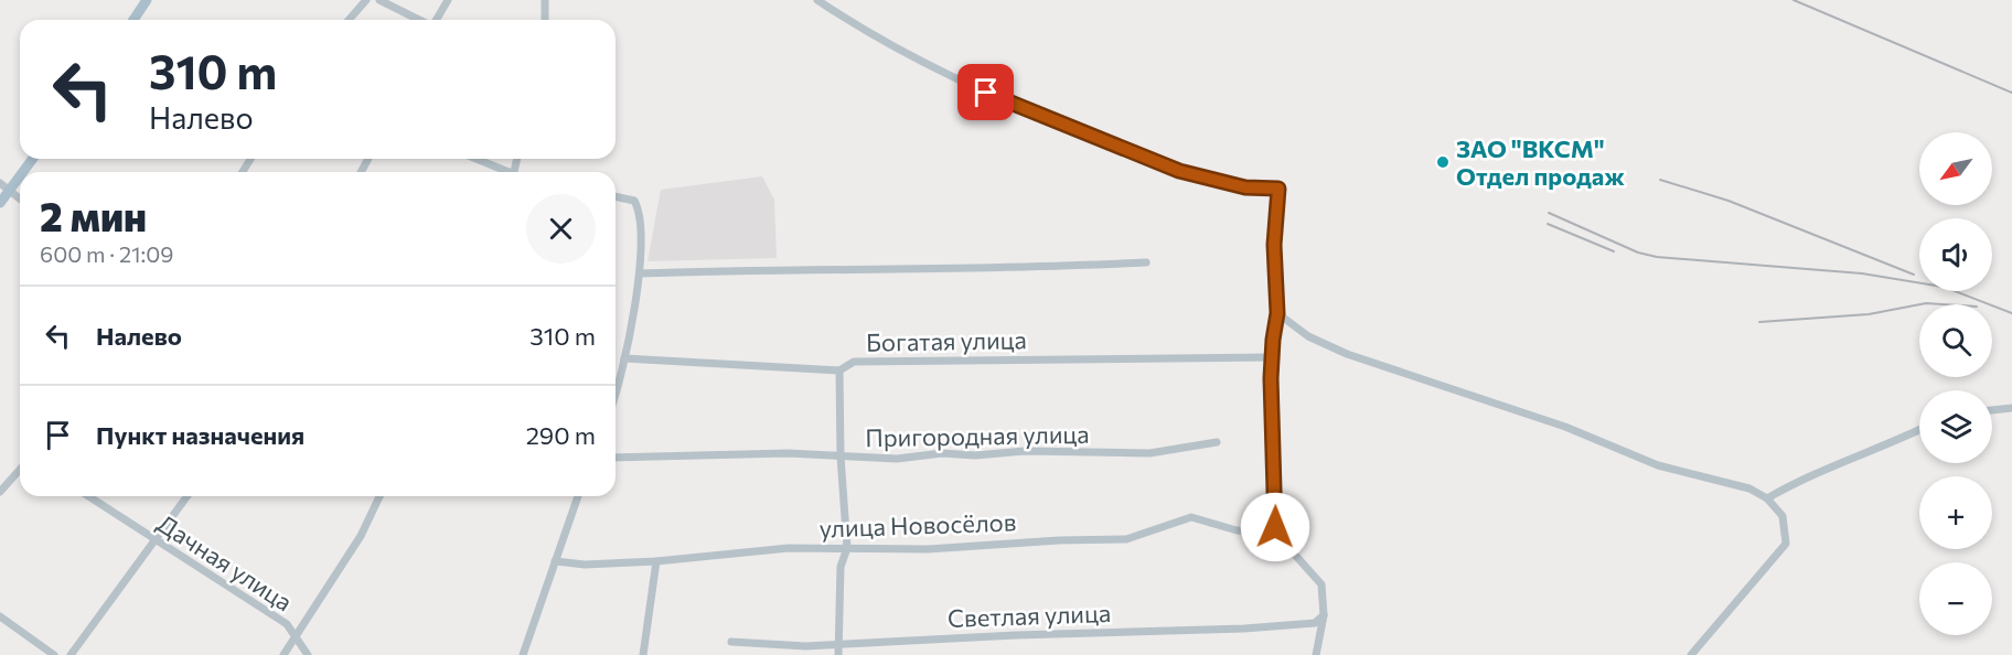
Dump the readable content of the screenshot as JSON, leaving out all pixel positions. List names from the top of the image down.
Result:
{
  "streets": {
    "street": [
      "Богатая улица",
      "Пригородная улица",
      "улица Новосёлов",
      "Дачная улица",
      "Светлая улица"
    ]
  },
  "places": ["ЗАО \"ВКСМ\" Отдел продаж"],
  "north": "bottom left",
  "page": {
    "turn": ["310 m", "Налево"],
    "map_buttons": ["+", "−"],
    "heading": ["2 мин", "600 m · 21:09"],
    "list": [
      {
        "name": "Налево",
        "value": "310 m"
      },
      {
        "name": "Пункт назначения",
        "value": "290 m"
      }
    ]
  }
}
